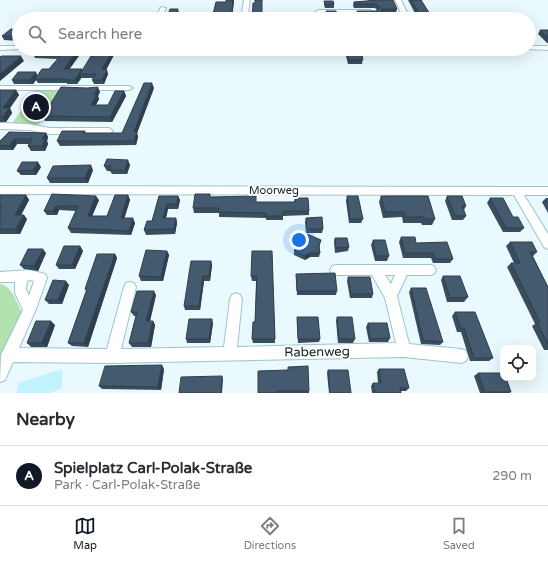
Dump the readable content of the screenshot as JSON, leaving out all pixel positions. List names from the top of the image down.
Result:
{
  "streets": {
    "street": ["Moorweg", "Rabenweg"]
  },
  "page": {
    "search": "Search here",
    "pins": "A",
    "heading": "Nearby",
    "list": [
      {
        "mark": "A",
        "name": "Spielplatz Carl-Polak-Straße",
        "note": "Park · Carl-Polak-Straße",
        "value": "290 m"
      }
    ],
    "nav": ["Map", "Directions", "Saved"]
  }
}
